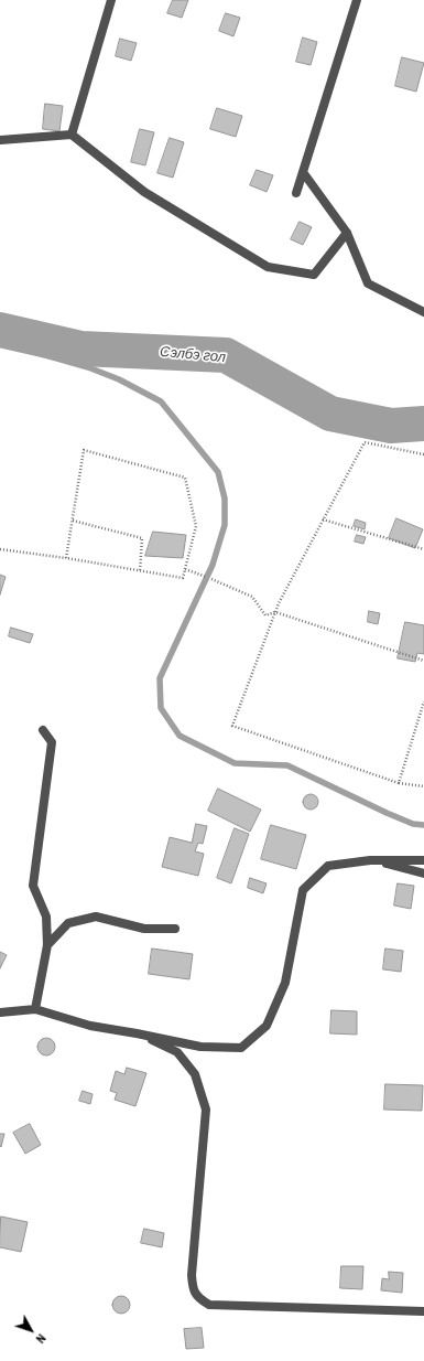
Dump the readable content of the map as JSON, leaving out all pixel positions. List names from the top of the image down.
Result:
{
  "water": ["Сэлбэ гол"],
  "north": "bottom right"
}
